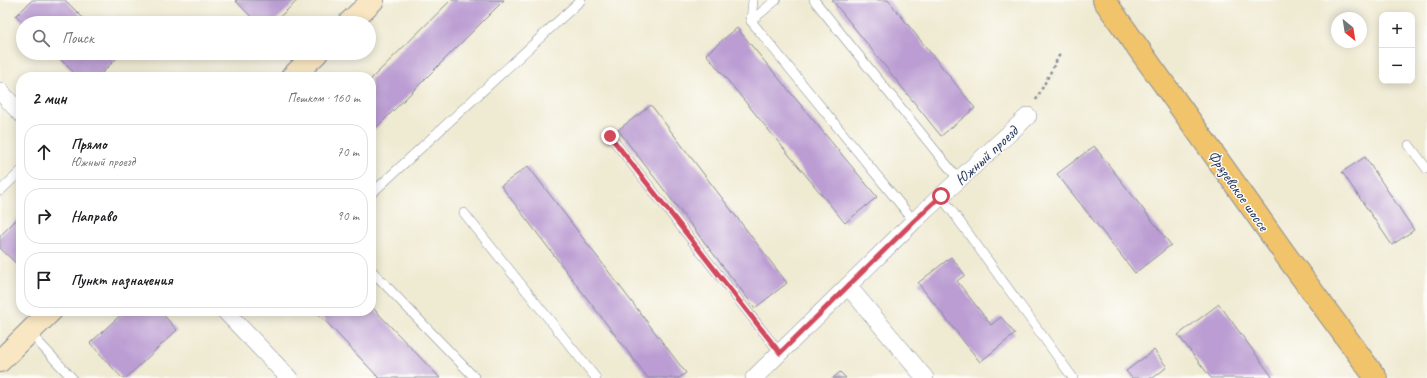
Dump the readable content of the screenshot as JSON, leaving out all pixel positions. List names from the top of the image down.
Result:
{
  "streets": {
    "highway": ["Фрязевское шоссе"],
    "street": ["Южный проезд"]
  },
  "north": "bottom right",
  "page": {
    "map_buttons": ["+", "−"],
    "search": "Поиск",
    "heading": ["2 мин", "Пешком · 160 m"],
    "list": [
      ["Прямо", "Южный проезд", "70 m"],
      ["Направо", "90 m"],
      "Пункт назначения"
    ]
  }
}
